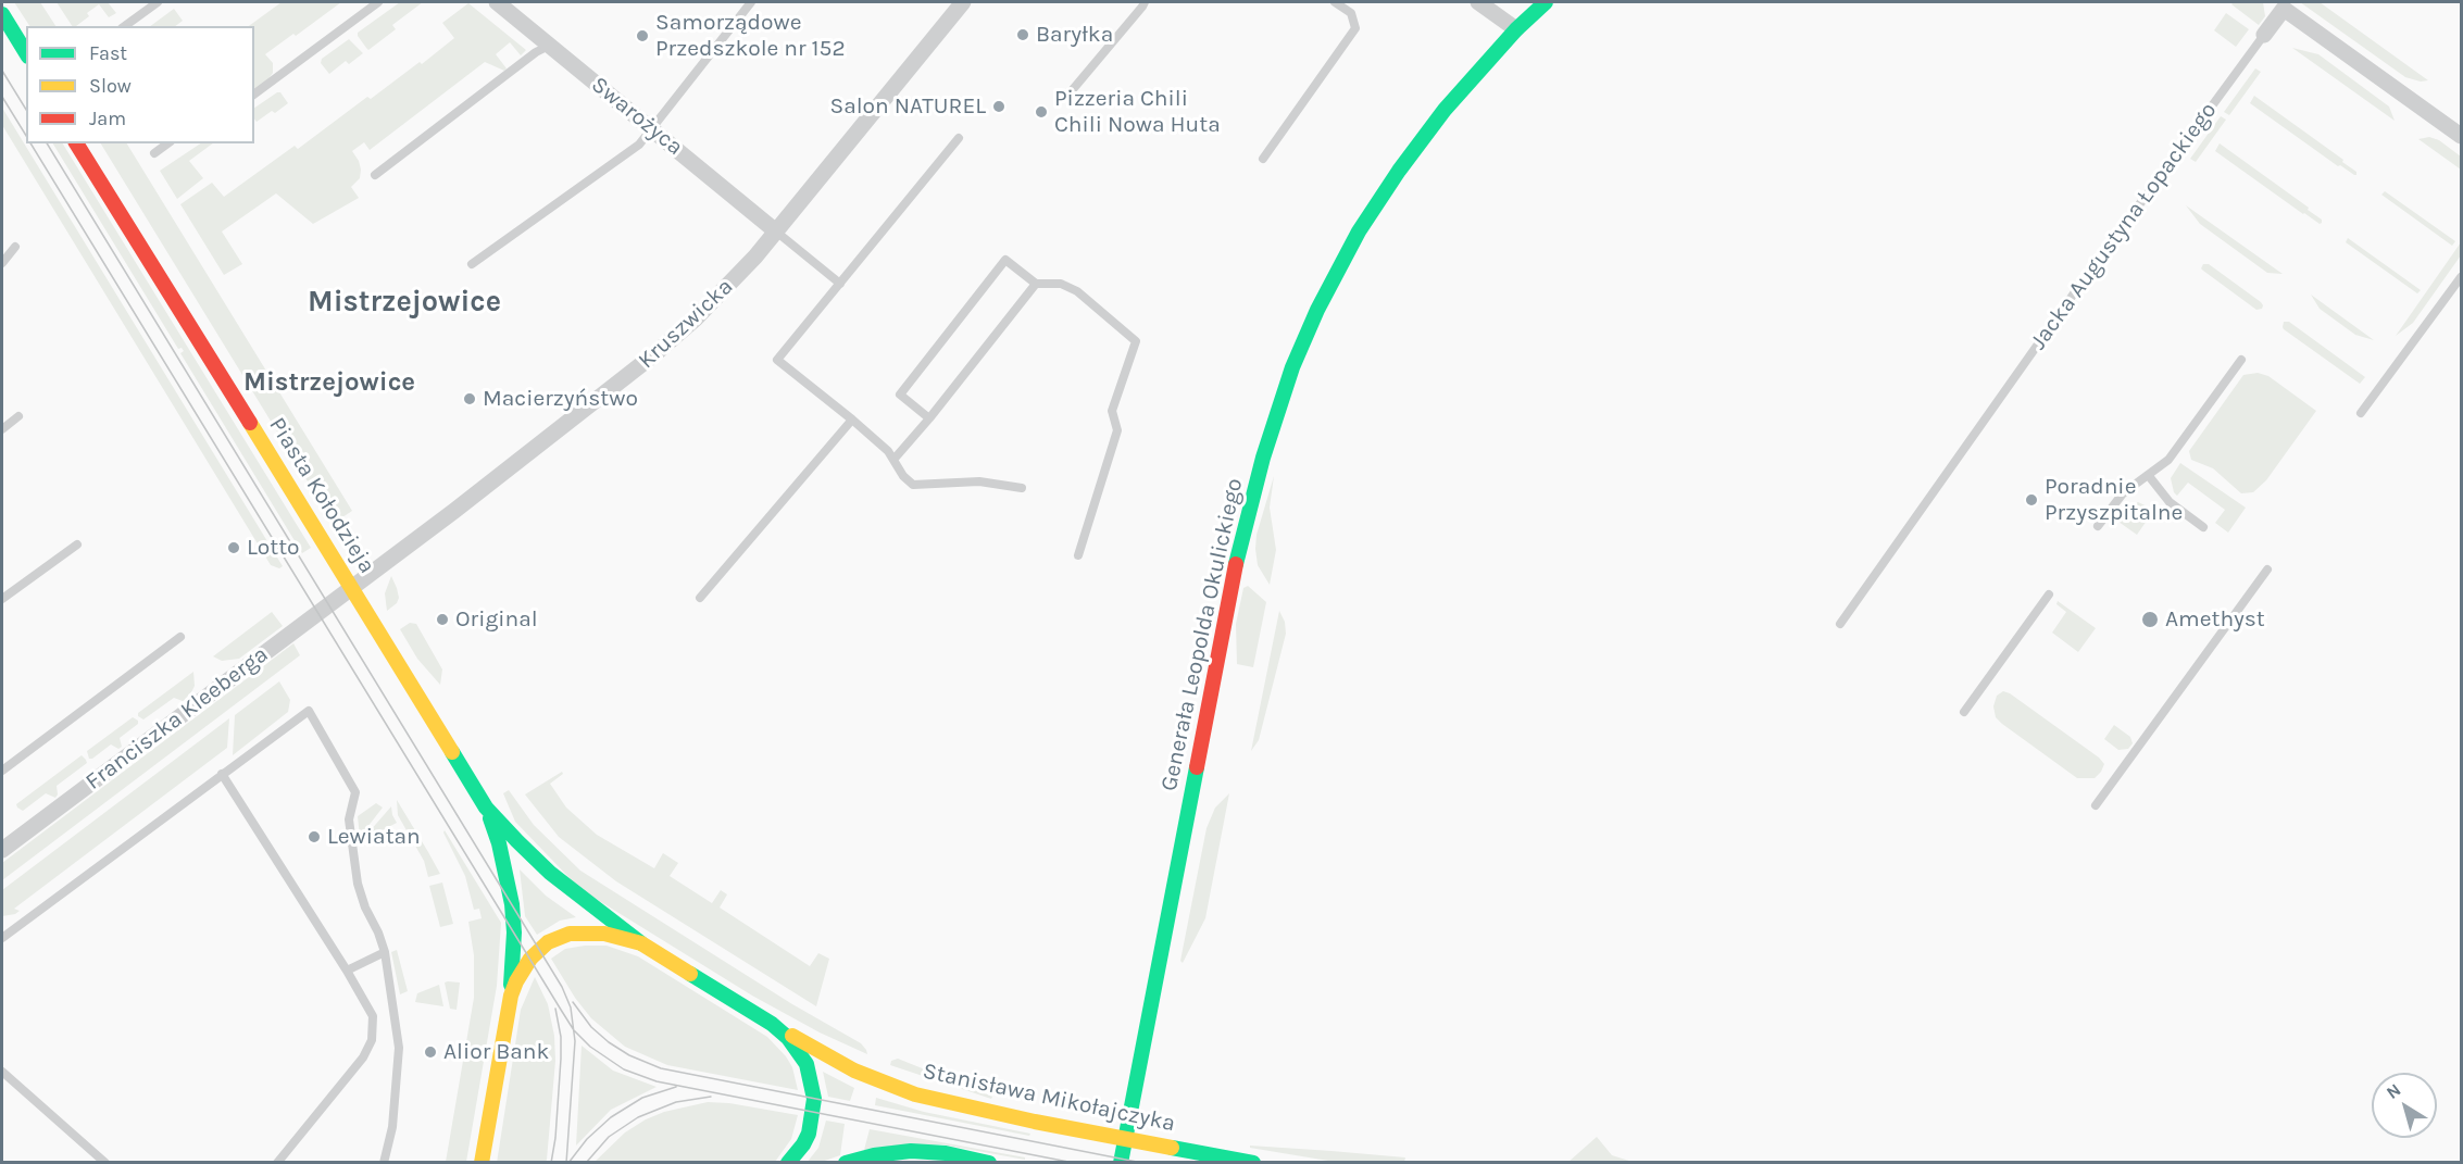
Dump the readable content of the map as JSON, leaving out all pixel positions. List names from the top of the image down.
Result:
{
  "streets": {
    "street": [
      "Swarożyca",
      "Jacka Augustyna Łopackiego",
      "Kruszwicka",
      "Piasta Kołodzieja",
      "Generała Leopolda Okulickiego",
      "Franciszka Kleeberga",
      "Stanisława Mikołajczyka"
    ]
  },
  "crossings": [
    ["Swarożyca", "Kruszwicka"],
    ["Kruszwicka", "Piasta Kołodzieja"],
    ["Kruszwicka", "Franciszka Kleeberga"],
    ["Piasta Kołodzieja", "Franciszka Kleeberga"]
  ],
  "districts": ["Mistrzejowice", "Mistrzejowice"],
  "places": [
    "Baryłka",
    "Samorządowe Przedszkole nr 152",
    "Salon NATUREL",
    "Pizzeria Chili Chili Nowa Huta",
    "Macierzyństwo",
    "Poradnie Przyszpitalne",
    "Lotto",
    "Original",
    "Amethyst",
    "Lewiatan",
    "Alior Bank"
  ],
  "legend": ["Fast", "Slow", "Jam"],
  "north": "top left"
}
